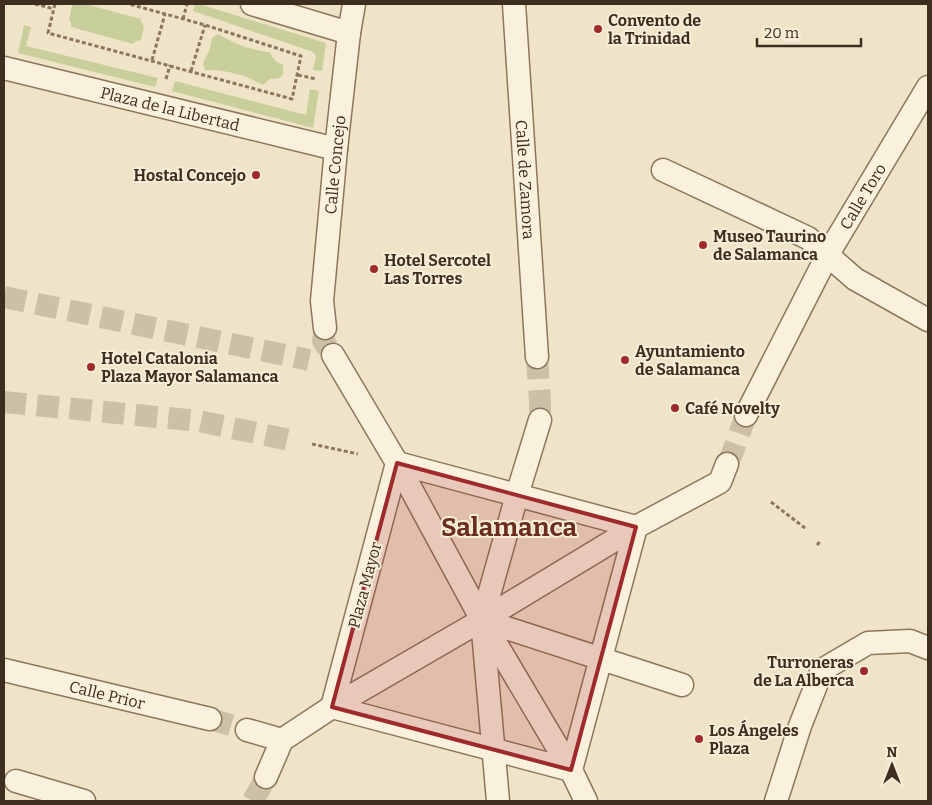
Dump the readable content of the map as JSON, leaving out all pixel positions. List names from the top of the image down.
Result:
{
  "streets": {
    "street": [
      "Plaza de la Libertad",
      "Calle Concejo",
      "Calle de Zamora",
      "Calle Toro",
      "Plaza Mayor",
      "Calle Prior"
    ]
  },
  "crossings": [
    ["Plaza de la Libertad", "Calle Concejo"]
  ],
  "districts": ["Salamanca"],
  "places": [
    "Convento de la Trinidad",
    "Hostal Concejo",
    "Museo Taurino de Salamanca",
    "Hotel Sercotel Las Torres",
    "Ayuntamiento de Salamanca",
    "Hotel Catalonia Plaza Mayor Salamanca",
    "Café Novelty",
    "Turroneras de La Alberca",
    "Los Ángeles Plaza"
  ],
  "scale_bar": "20 m",
  "north": "top"
}
